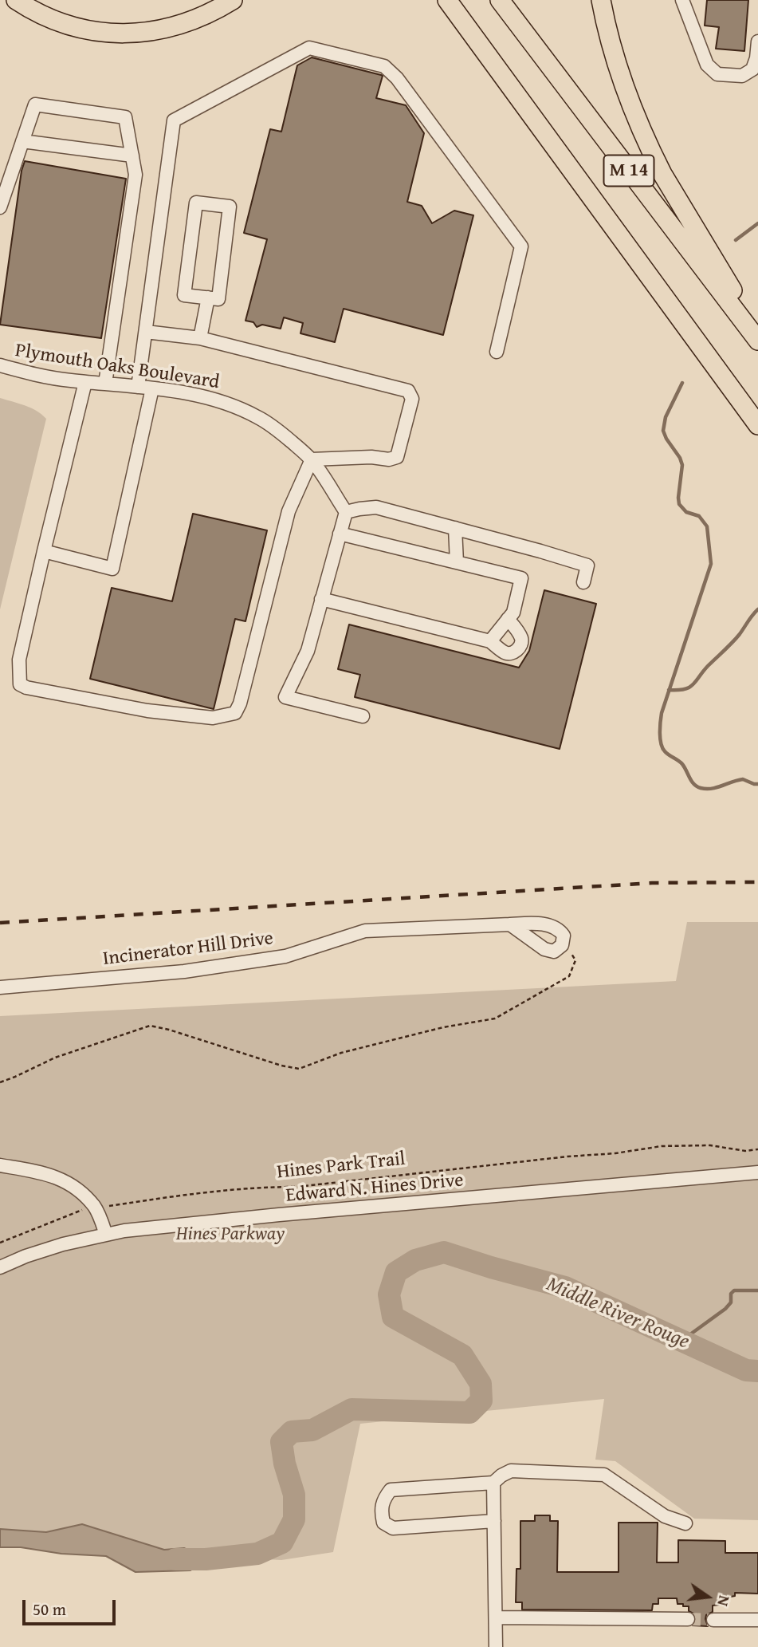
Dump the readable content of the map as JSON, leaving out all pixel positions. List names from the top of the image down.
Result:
{
  "streets": {
    "highway": ["M 14"],
    "street": ["Plymouth Oaks Boulevard", "Incinerator Hill Drive", "Edward N. Hines Drive"],
    "path": ["Hines Park Trail"]
  },
  "water": ["Middle River Rouge"],
  "parks": ["Hines Parkway"],
  "scale_bar": "50 m",
  "north": "right"
}
